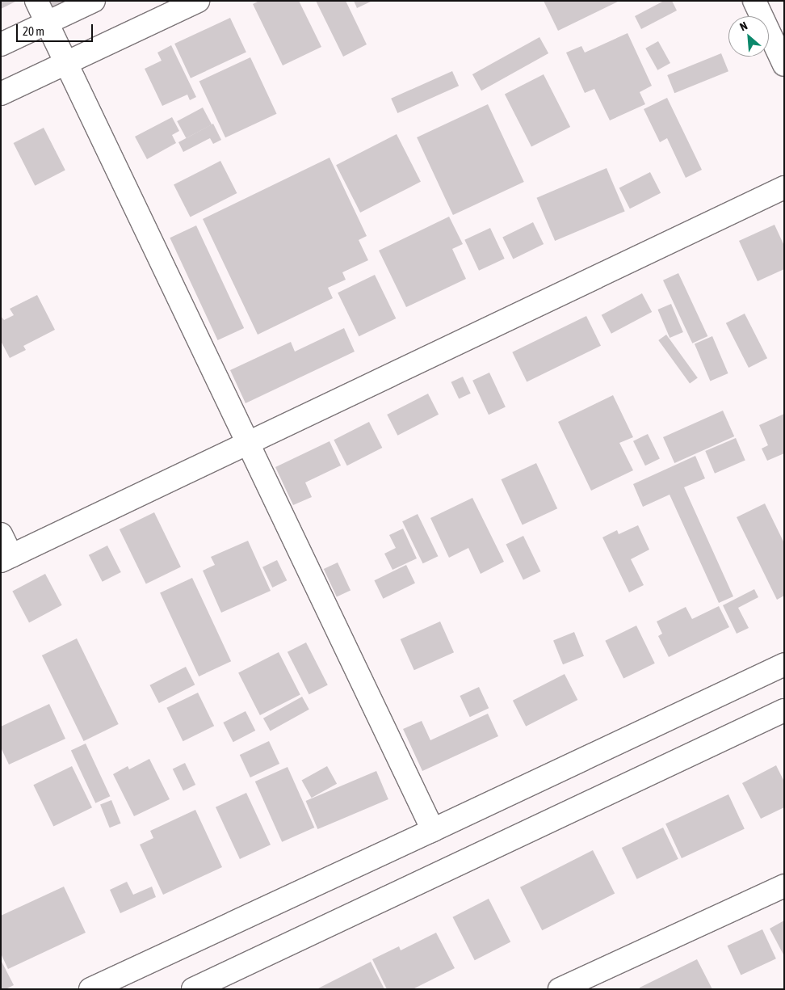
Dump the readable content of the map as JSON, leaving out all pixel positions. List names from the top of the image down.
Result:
{
  "scale_bar": "20 m",
  "north": "top left"
}
